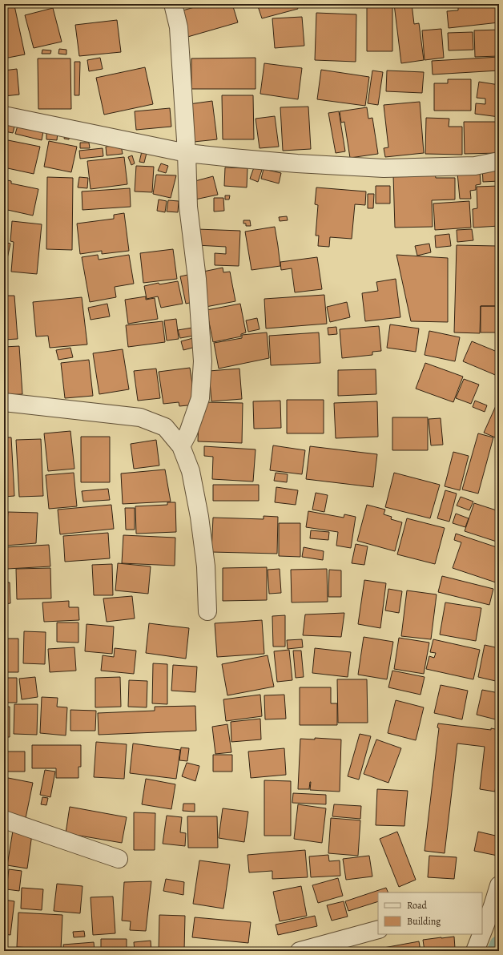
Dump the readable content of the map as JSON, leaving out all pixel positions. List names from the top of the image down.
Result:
{
  "legend": ["Road", "Building"]
}
